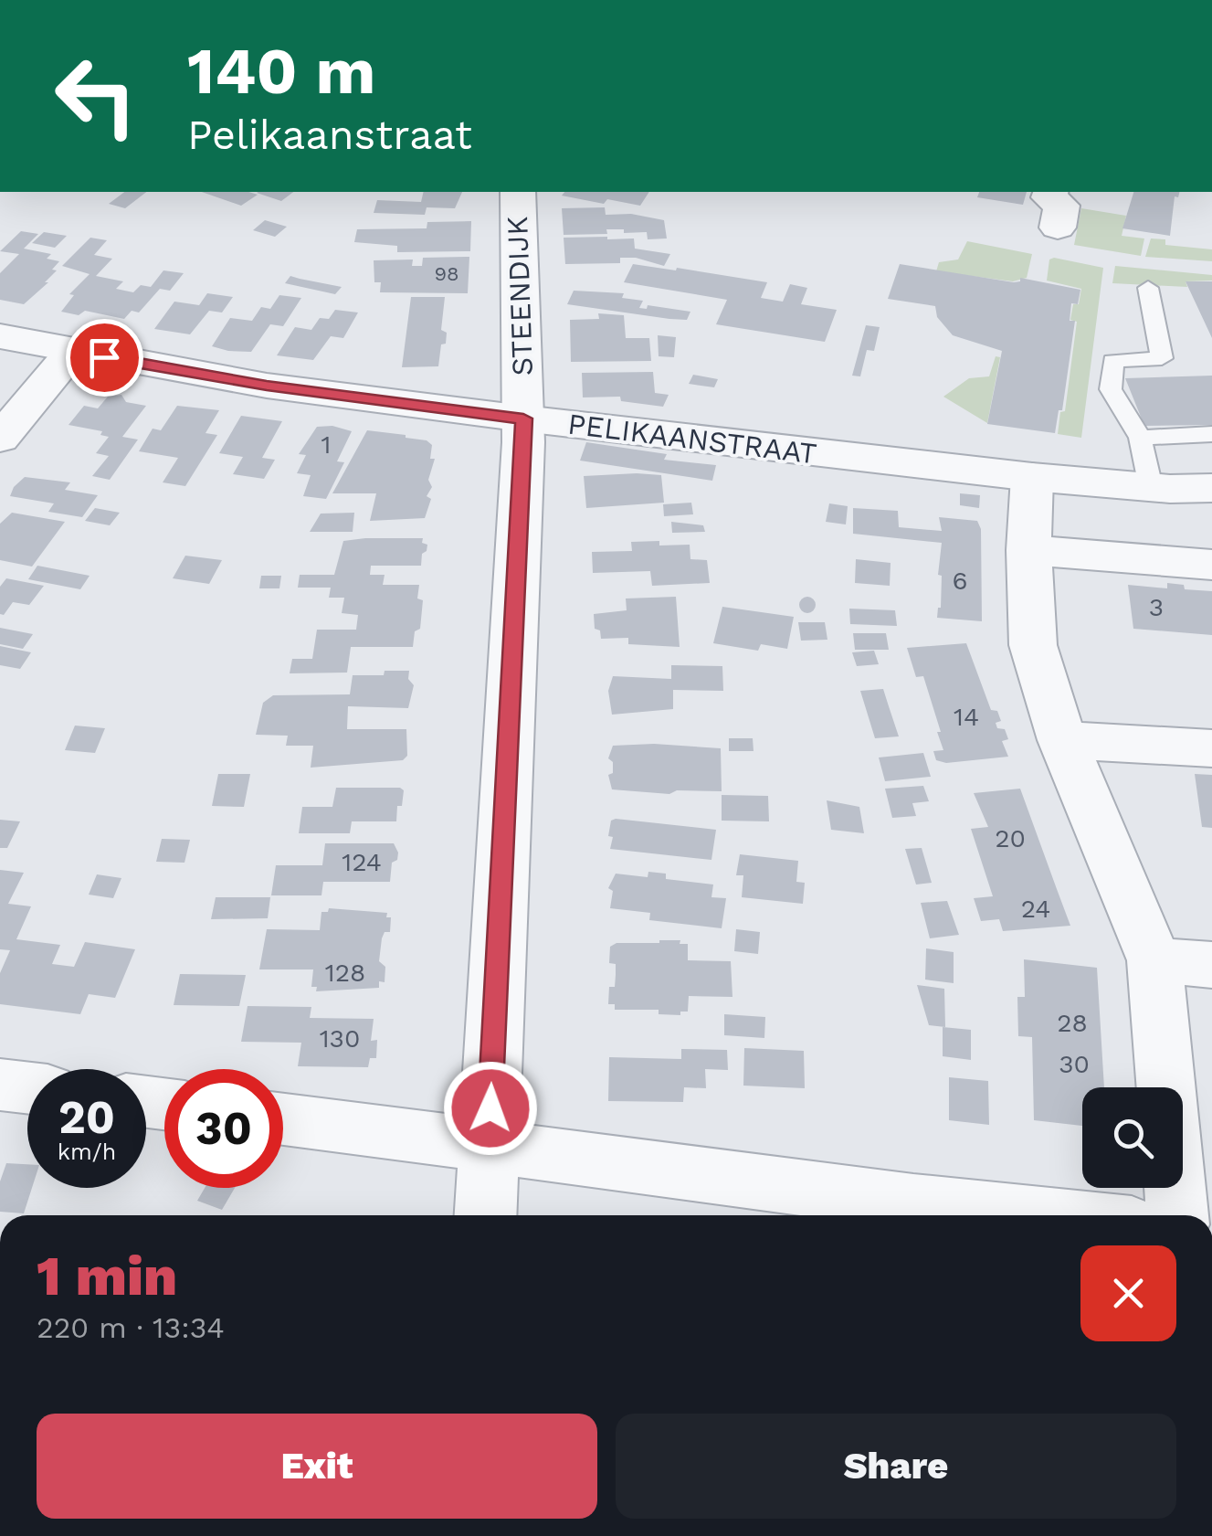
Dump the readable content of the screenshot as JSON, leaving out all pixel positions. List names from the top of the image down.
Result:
{
  "streets": {
    "street": ["STEENDIJK", "PELIKAANSTRAAT"]
  },
  "crossings": [
    ["STEENDIJK", "PELIKAANSTRAAT"]
  ],
  "house_numbers": [
    "98",
    "1",
    "6",
    "3",
    "14",
    "20",
    "124",
    "24",
    "128",
    "28",
    "130",
    "30"
  ],
  "page": {
    "turn": ["140 m", "Pelikaanstraat"],
    "speed": "20 km/h",
    "limit": "30",
    "heading": ["1 min", "220 m · 13:34"],
    "buttons": ["Exit", "Share"]
  }
}
